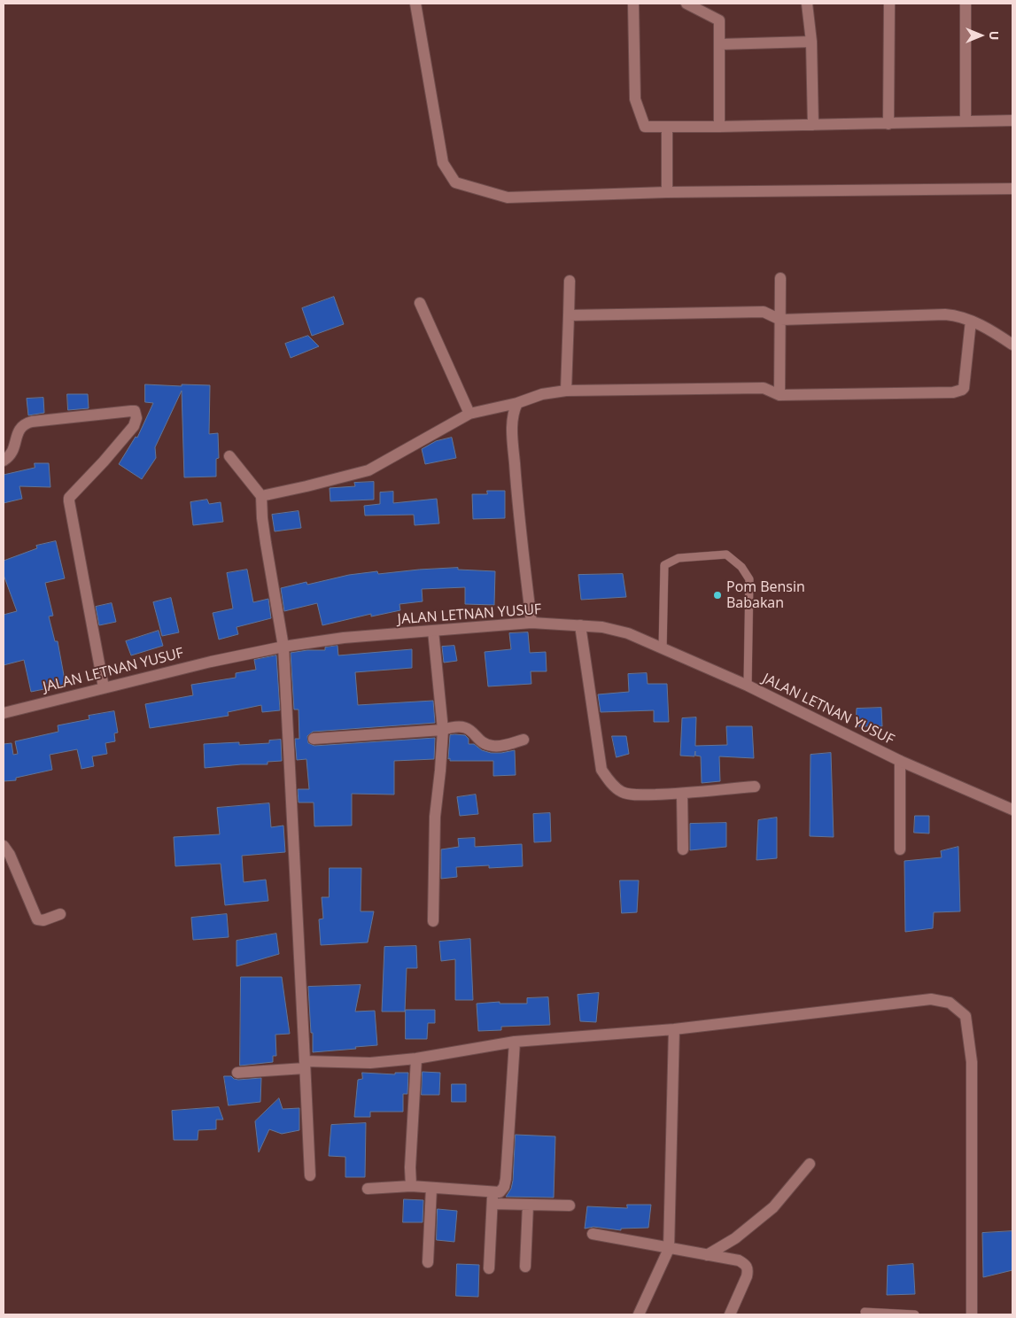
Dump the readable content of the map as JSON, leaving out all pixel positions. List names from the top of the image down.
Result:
{
  "streets": {
    "street": ["JALAN LETNAN YUSUF"]
  },
  "places": ["Pom Bensin Babakan"],
  "north": "right"
}
